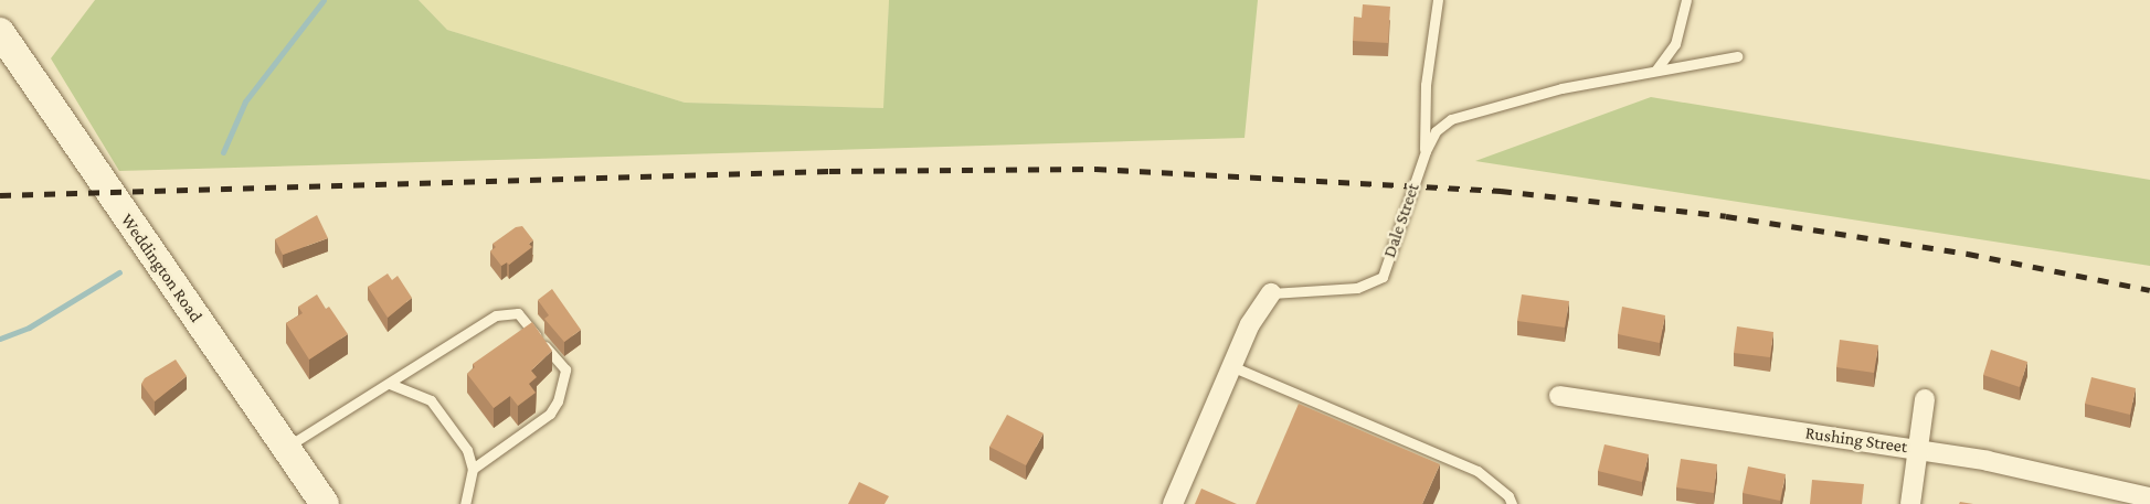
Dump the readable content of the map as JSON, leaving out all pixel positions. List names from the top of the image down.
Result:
{
  "streets": {
    "main road": ["Weddington Road"],
    "street": ["Dale Street", "Rushing Street"]
  }
}
